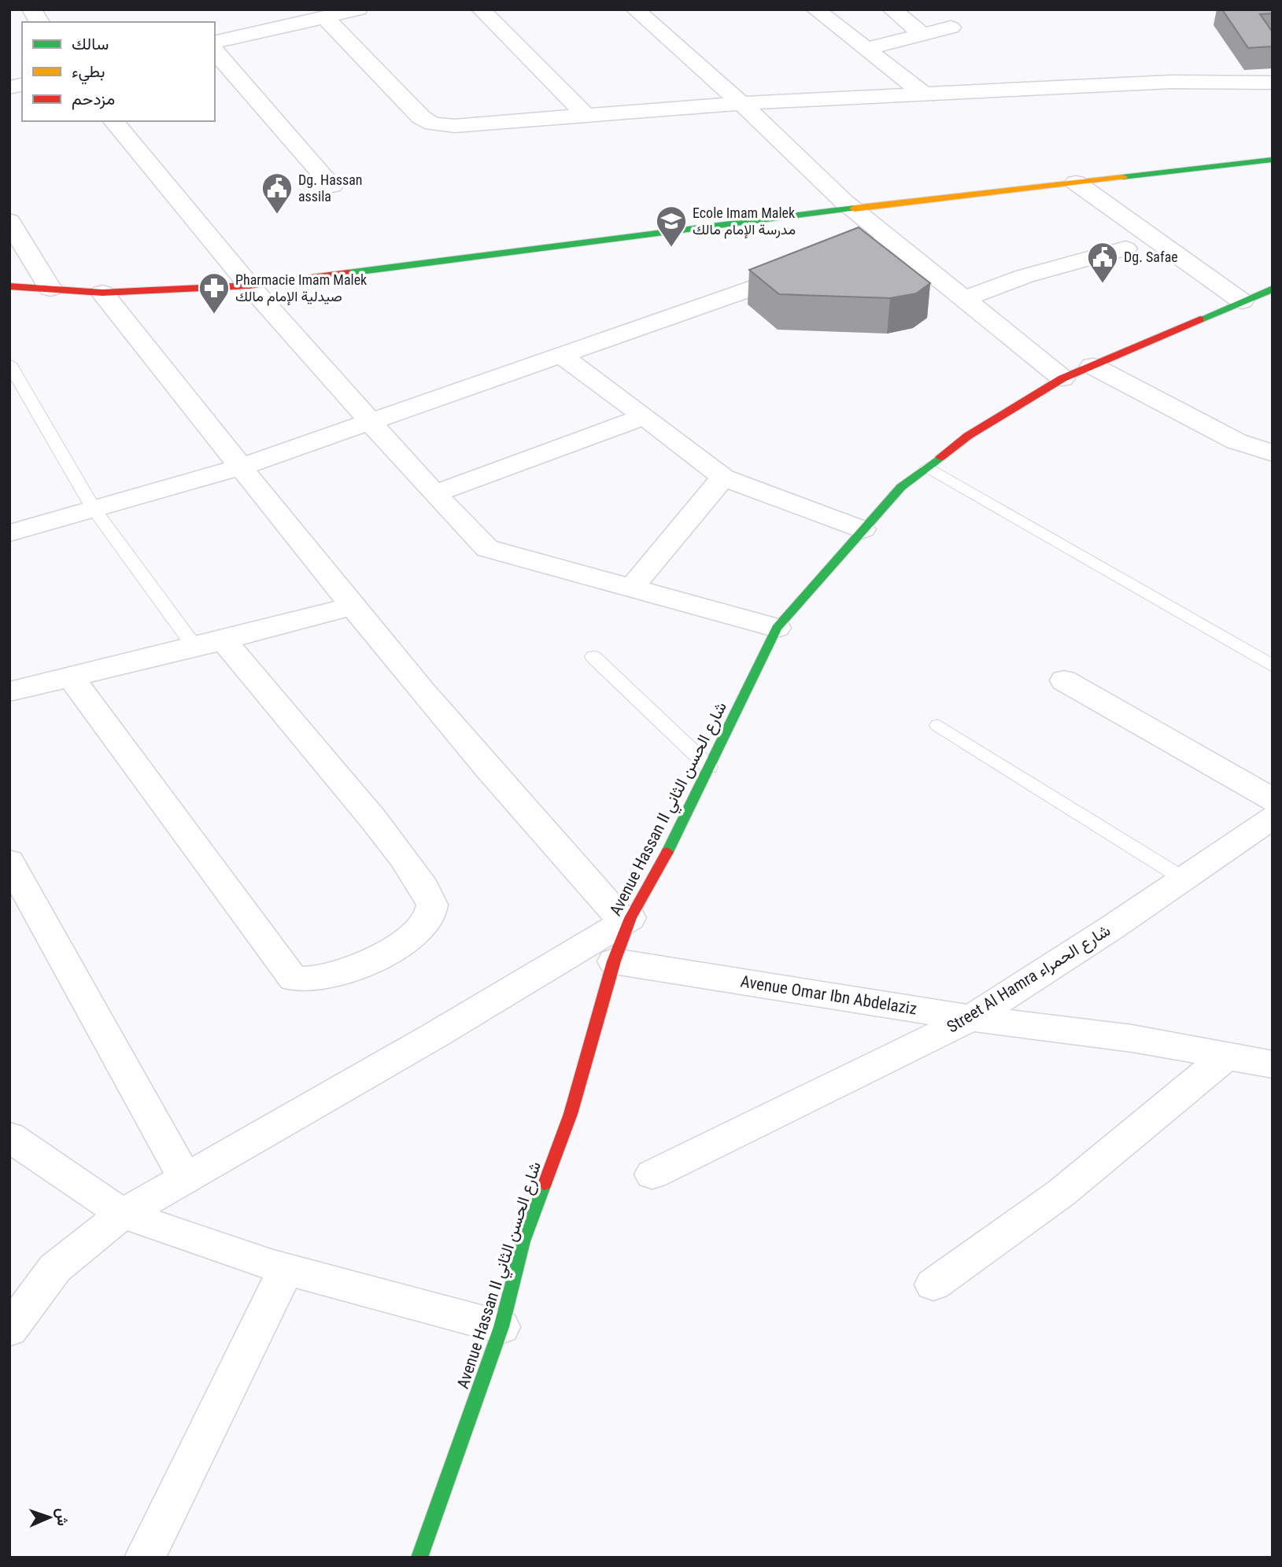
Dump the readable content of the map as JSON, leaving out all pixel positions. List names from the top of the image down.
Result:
{
  "streets": {
    "street": ["Avenue Hassan II شارع الحسن الثاني", "Street Al Hamra شارع الحمراء", "Avenue Omar Ibn Abdelaziz"]
  },
  "crossings": [
    ["Avenue Hassan II شارع الحسن الثاني", "Avenue Omar Ibn Abdelaziz"],
    ["Street Al Hamra شارع الحمراء", "Avenue Omar Ibn Abdelaziz"]
  ],
  "places": {
    "public building": ["Dg. Hassan assila", "Dg. Safae"],
    "school or university": ["Ecole Imam Malek مدرسة الإمام مالك"],
    "pharmacy": ["Pharmacie Imam Malek صيدلية الإمام مالك"]
  },
  "legend": ["سالك", "بطيء", "مزدحم"],
  "north": "right"
}
